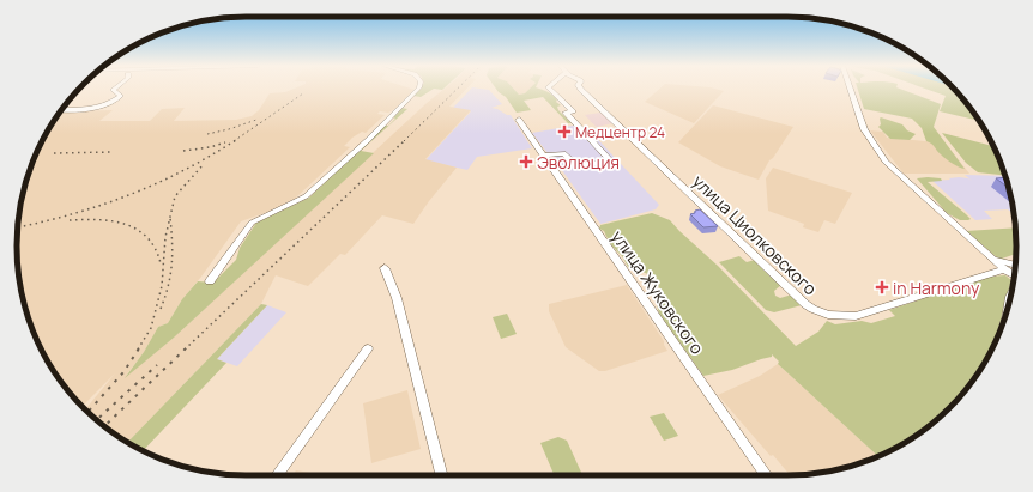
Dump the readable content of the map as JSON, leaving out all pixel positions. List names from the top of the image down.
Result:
{
  "streets": {
    "street": ["улица Циолковского", "улица Жуковского"]
  },
  "places": {
    "health": ["Медцентр 24", "Эволюция", "in Harmony"]
  }
}
